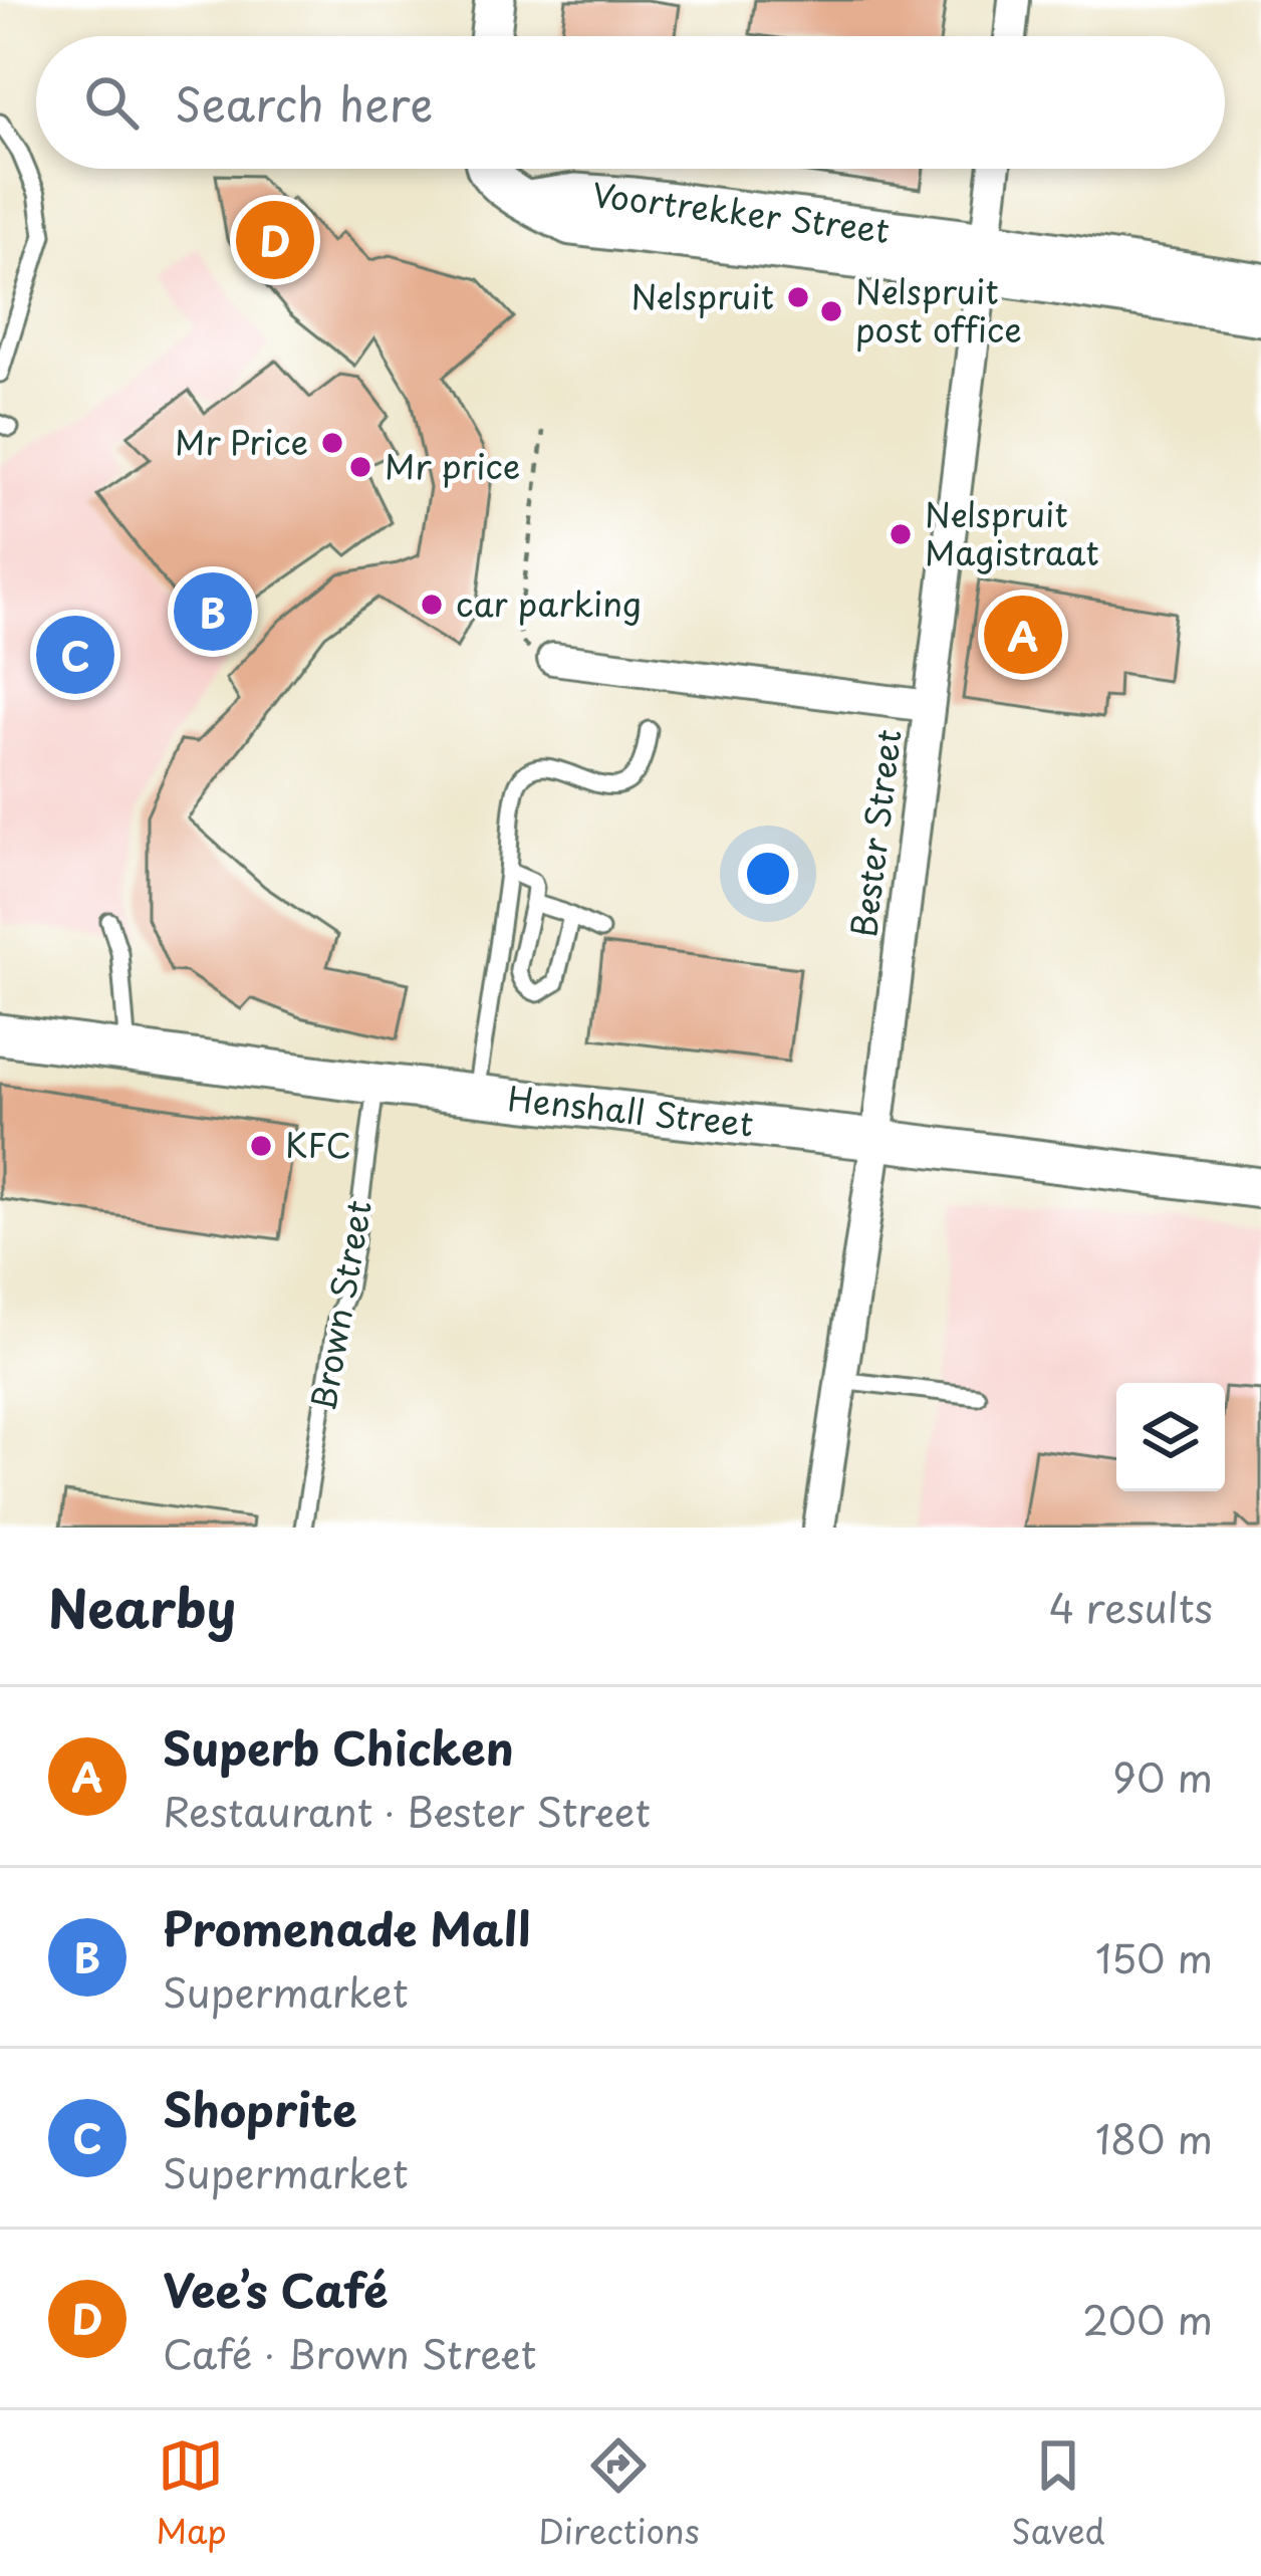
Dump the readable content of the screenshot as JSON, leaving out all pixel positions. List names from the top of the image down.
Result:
{
  "streets": {
    "street": ["Voortrekker Street", "Bester Street", "Henshall Street"],
    "lane": ["Brown Street"]
  },
  "crossings": [
    ["Voortrekker Street", "Bester Street"],
    ["Bester Street", "Henshall Street"],
    ["Henshall Street", "Brown Street"]
  ],
  "places": [
    "Nelspruit",
    "Nelspruit post office",
    "Mr Price",
    "Mr price",
    "Nelspruit Magistraat",
    "car parking",
    "KFC"
  ],
  "page": {
    "search": "Search here",
    "pins": [
      "D",
      "B",
      "A",
      "C"
    ],
    "heading": ["Nearby", "4 results"],
    "list": [
      {
        "mark": "A",
        "name": "Superb Chicken",
        "note": "Restaurant · Bester Street",
        "value": "90 m"
      },
      {
        "mark": "B",
        "name": "Promenade Mall",
        "note": "Supermarket",
        "value": "150 m"
      },
      {
        "mark": "C",
        "name": "Shoprite",
        "note": "Supermarket",
        "value": "180 m"
      },
      {
        "mark": "D",
        "name": "Vee’s Café",
        "note": "Café · Brown Street",
        "value": "200 m"
      }
    ],
    "nav": ["Map", "Directions", "Saved"]
  }
}
